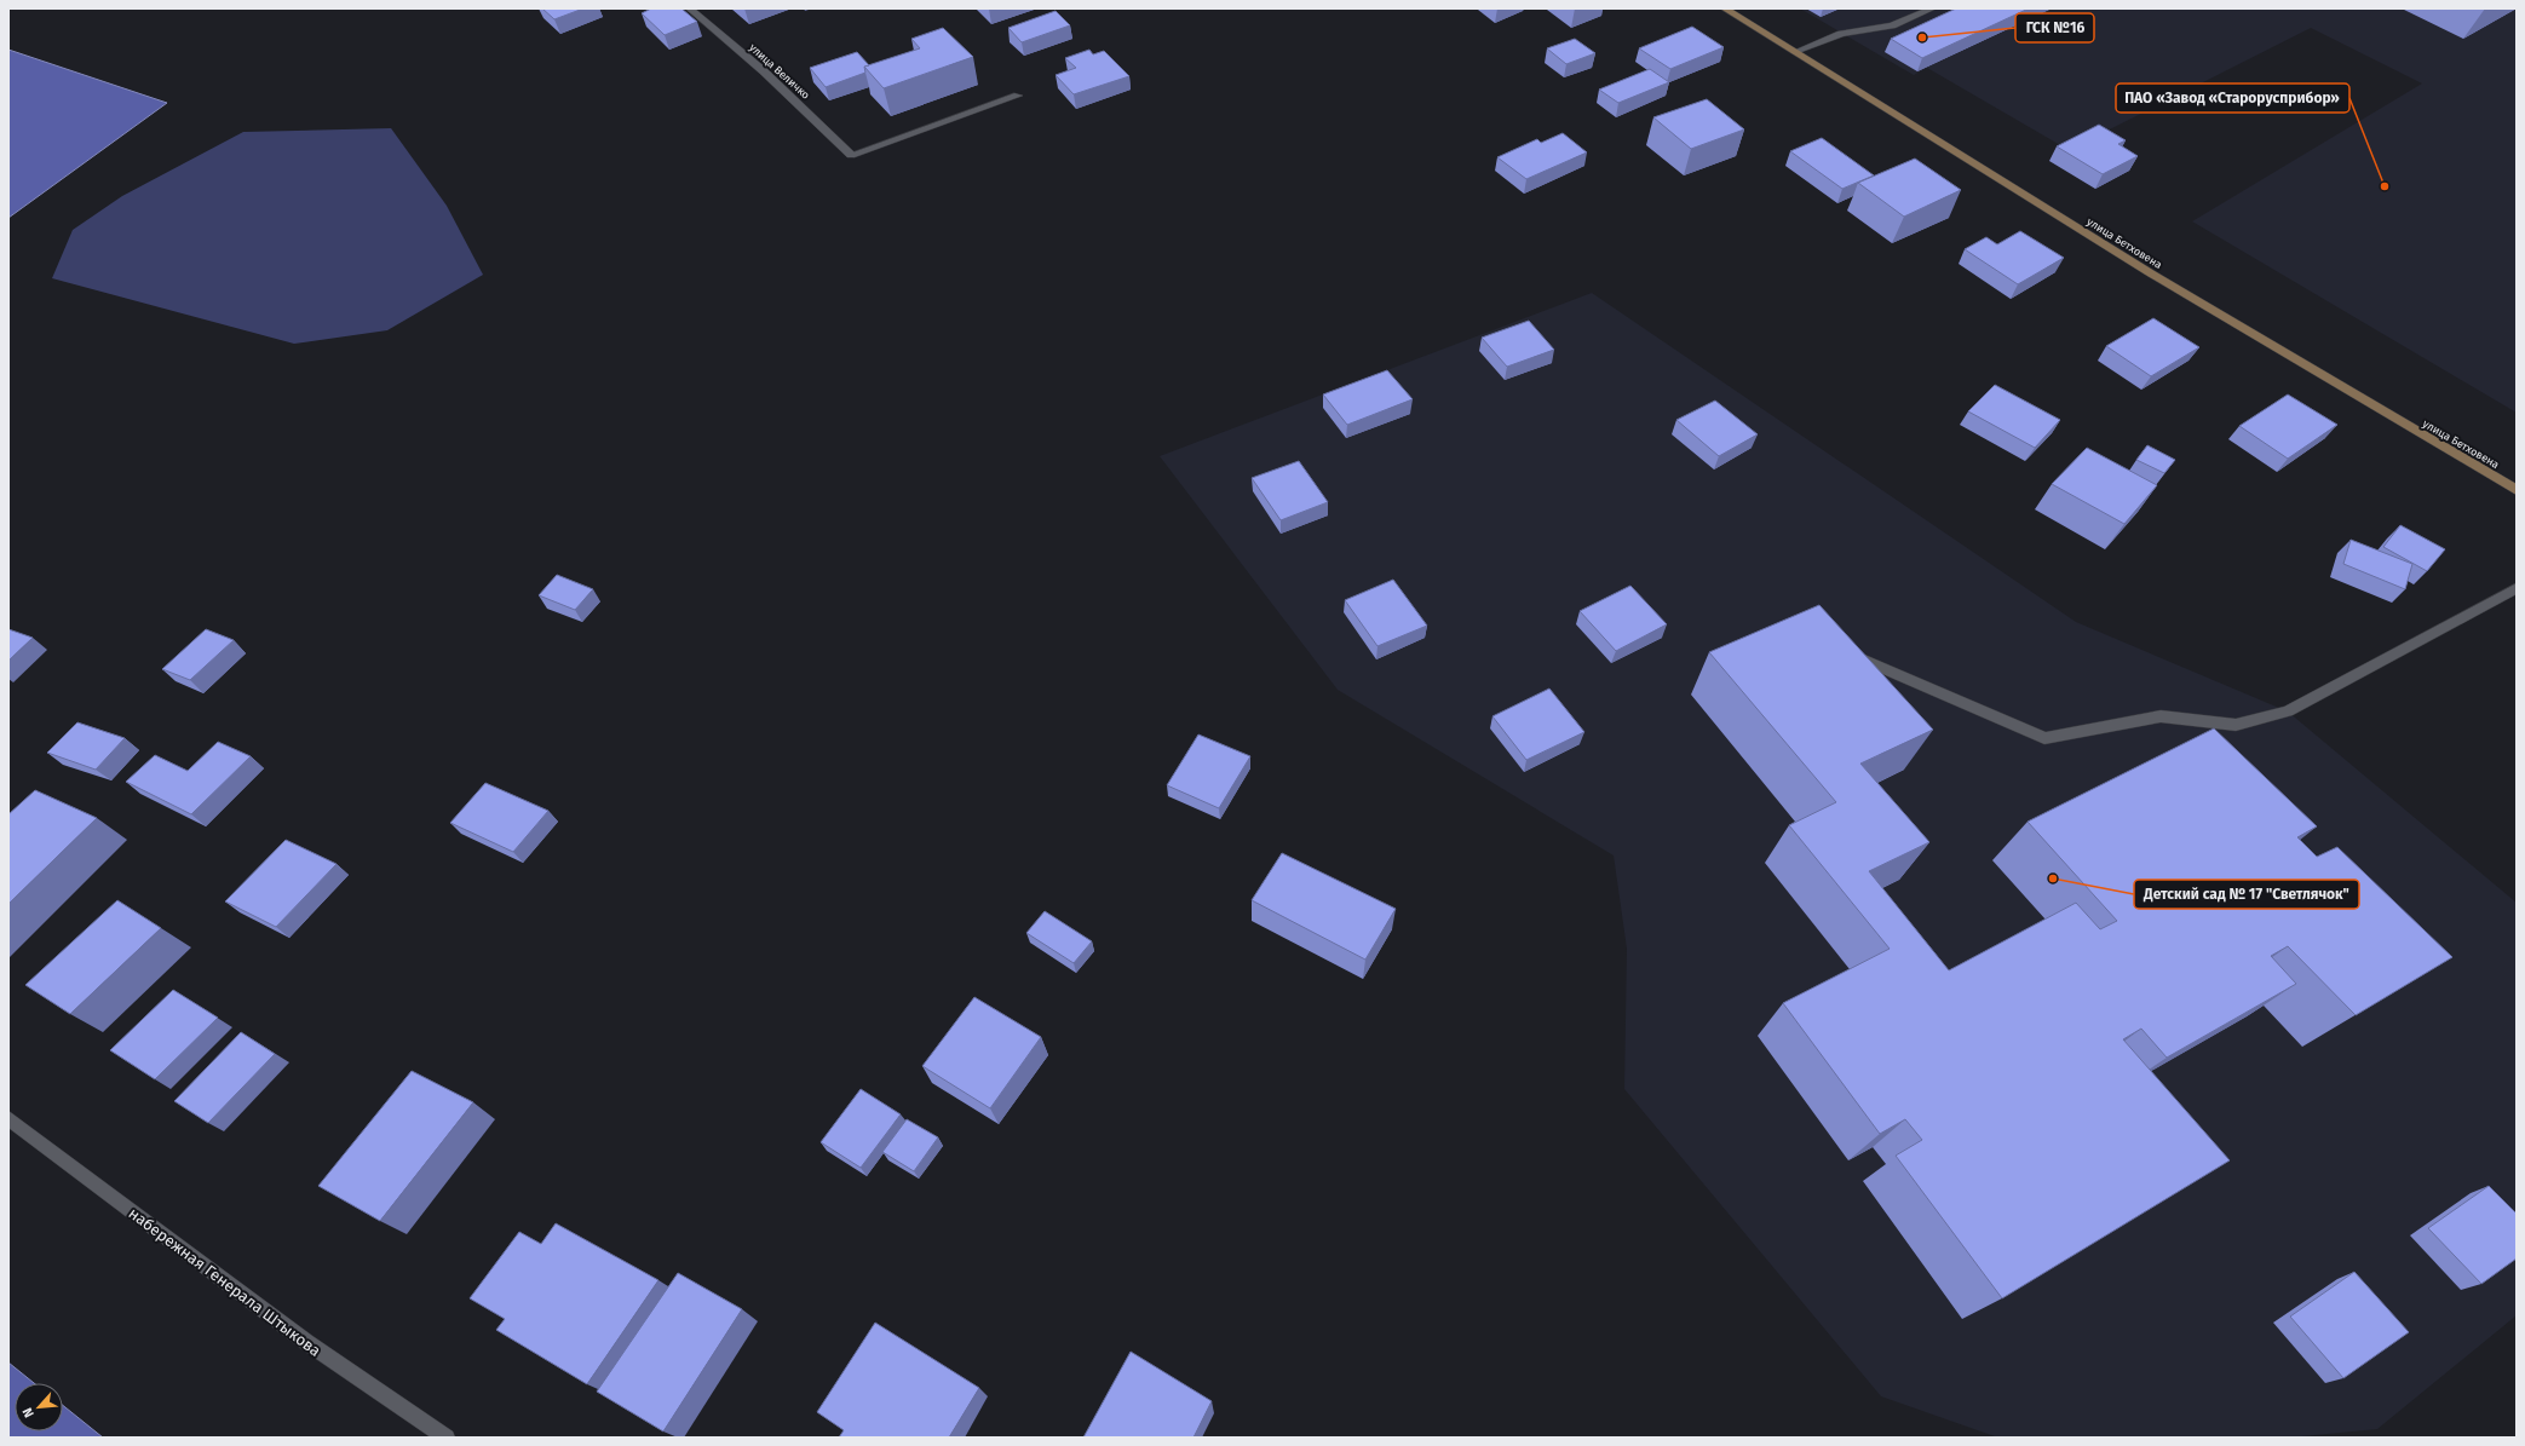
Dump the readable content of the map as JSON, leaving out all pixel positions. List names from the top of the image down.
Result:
{
  "streets": {
    "main road": ["улица Бетховена"],
    "street": ["улица Величко", "набережная Генерала Штыкова"]
  },
  "places": ["ГСК №16", "ПАО «Завод «Старорусприбор»", "Детский сад № 17 \"Светлячок\""],
  "north": "bottom left"
}
